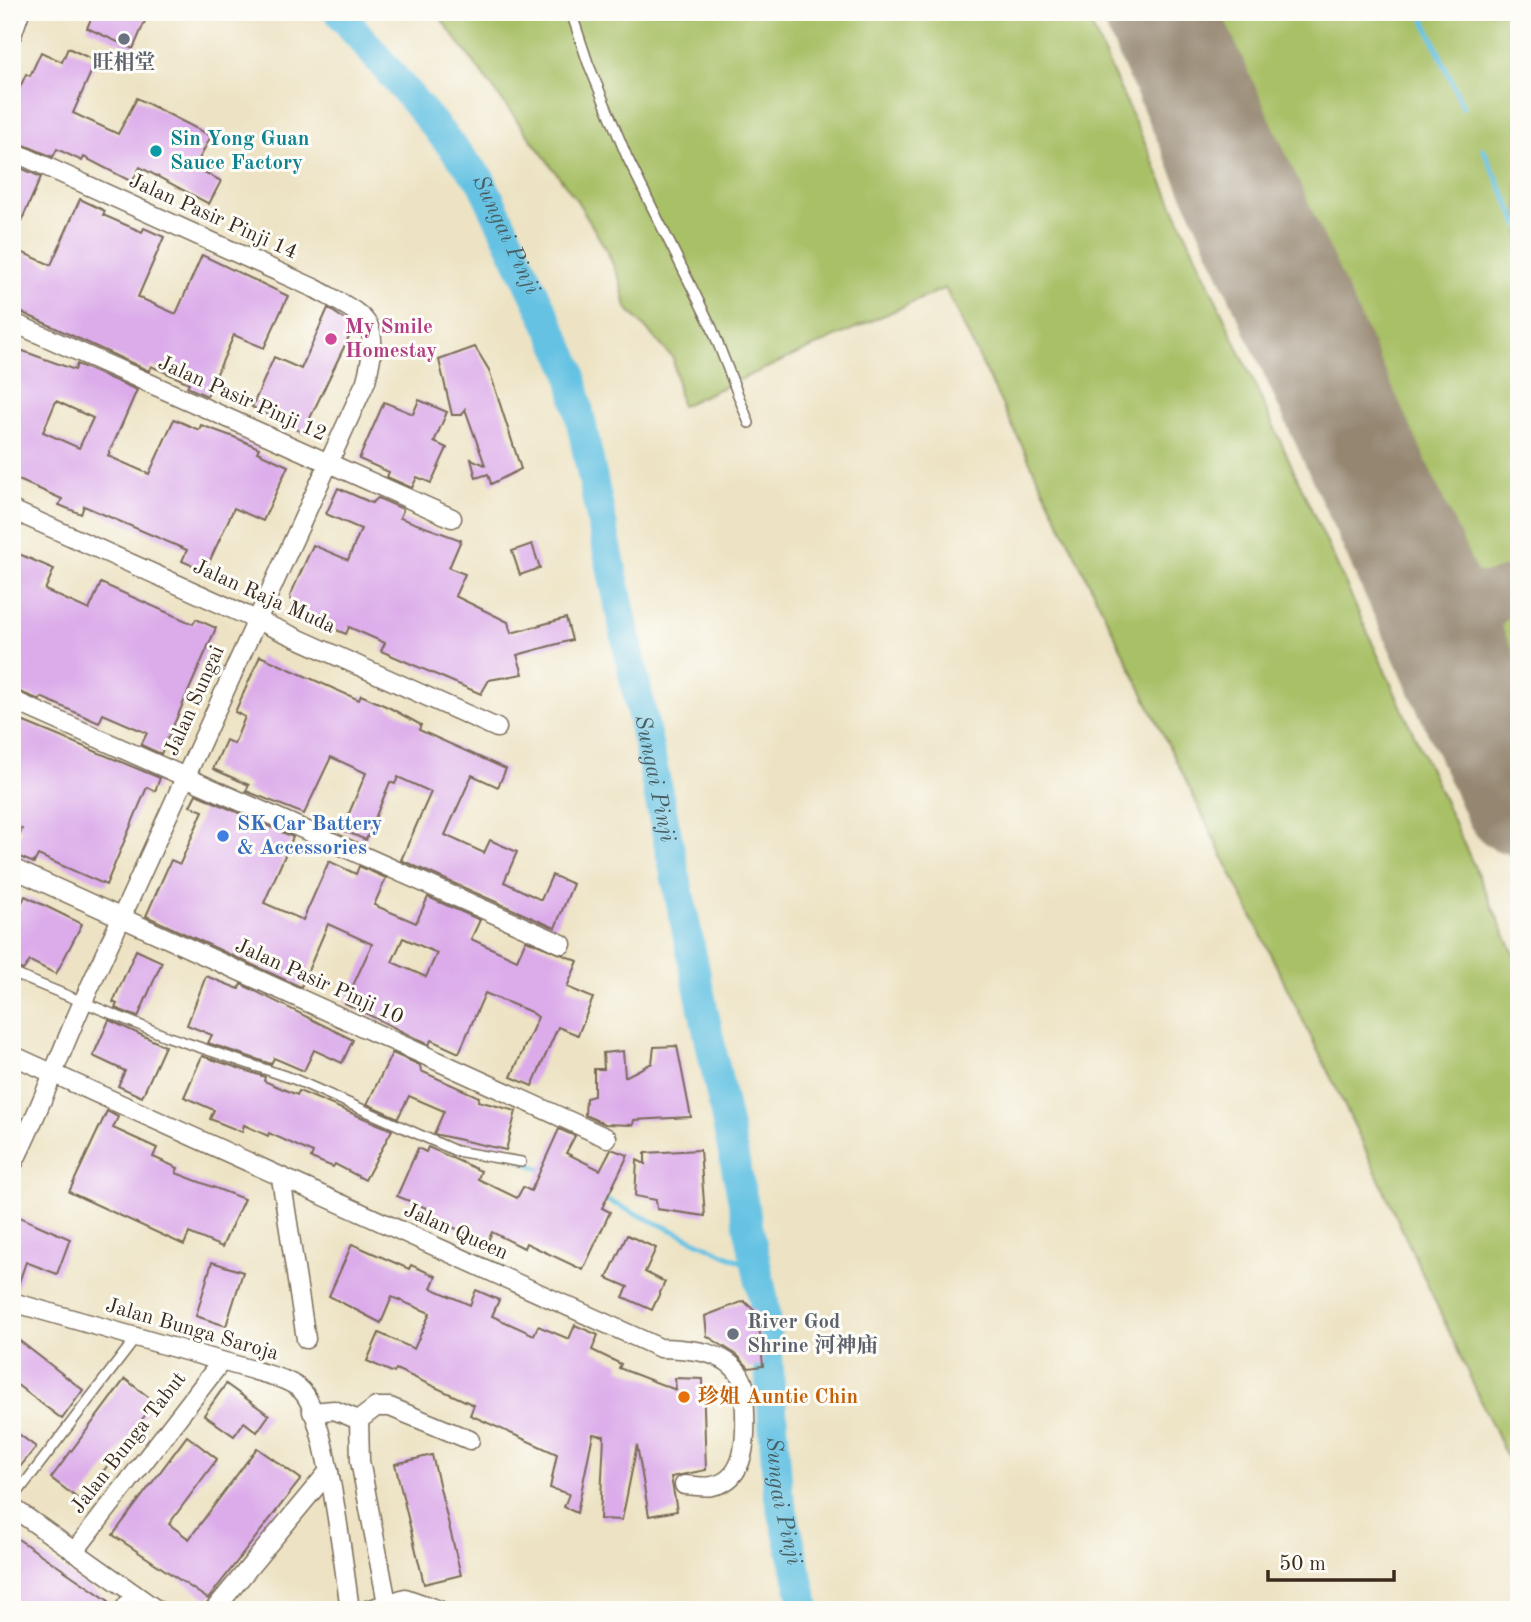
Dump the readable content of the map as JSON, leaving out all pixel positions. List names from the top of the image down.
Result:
{
  "streets": {
    "street": [
      "Jalan Pasir Pinji 14",
      "Jalan Pasir Pinji 12",
      "Jalan Raja Muda",
      "Jalan Sungai",
      "Jalan Pasir Pinji 10",
      "Jalan Queen",
      "Jalan Bunga Saroja",
      "Jalan Bunga Tabut"
    ]
  },
  "crossings": [
    ["Jalan Pasir Pinji 14", "Jalan Sungai"],
    ["Jalan Pasir Pinji 12", "Jalan Sungai"],
    ["Jalan Raja Muda", "Jalan Sungai"],
    ["Jalan Sungai", "Jalan Pasir Pinji 10"],
    ["Jalan Sungai", "Jalan Queen"],
    ["Jalan Bunga Saroja", "Jalan Bunga Tabut"]
  ],
  "water": ["Sungai Pinji"],
  "places": [
    "旺相堂",
    "Sin Yong Guan Sauce Factory",
    "My Smile Homestay",
    "SK Car Battery & Accessories",
    "River God Shrine 河神庙",
    "珍姐 Auntie Chin"
  ],
  "scale_bar": "50 m"
}
